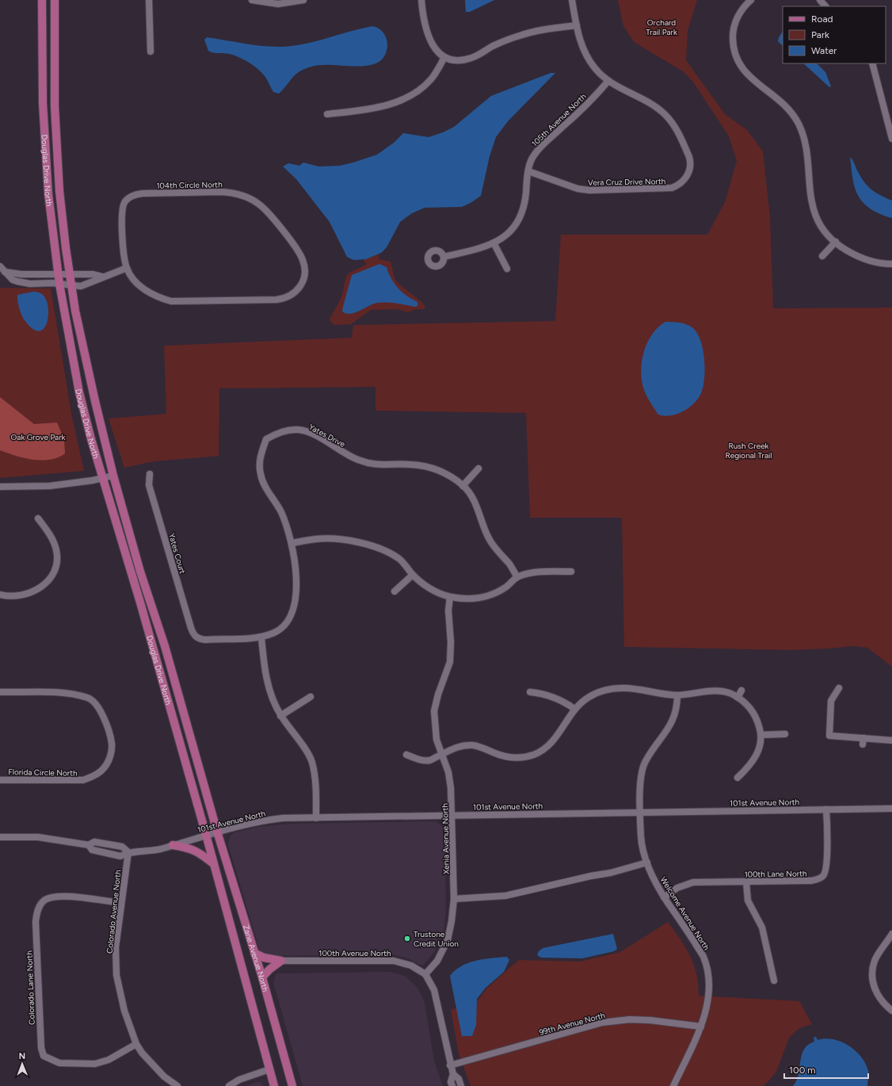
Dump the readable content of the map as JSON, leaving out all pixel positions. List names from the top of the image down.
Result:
{
  "streets": {
    "main road": ["Douglas Drive North", "Zane Avenue North"],
    "street": [
      "105th Avenue North",
      "Vera Cruz Drive North",
      "104th Circle North",
      "Yates Drive",
      "Yates Court",
      "Florida Circle North",
      "101st Avenue North",
      "Xenia Avenue North",
      "100th Lane North",
      "Colorado Avenue North",
      "Welcome Avenue North",
      "100th Avenue North",
      "Colorado Lane North",
      "99th Avenue North"
    ]
  },
  "crossings": [
    ["105th Avenue North", "Vera Cruz Drive North"],
    ["Douglas Drive North", "101st Avenue North"],
    ["Douglas Drive North", "Zane Avenue North"],
    ["Yates Drive", "Yates Court"],
    ["101st Avenue North", "Xenia Avenue North"],
    ["101st Avenue North", "100th Lane North"],
    ["101st Avenue North", "Colorado Avenue North"],
    ["101st Avenue North", "Welcome Avenue North"],
    ["101st Avenue North", "Zane Avenue North"],
    ["Xenia Avenue North", "100th Avenue North"],
    ["100th Lane North", "Welcome Avenue North"],
    ["Colorado Avenue North", "Colorado Lane North"],
    ["Welcome Avenue North", "99th Avenue North"]
  ],
  "parks": ["Orchard Trail Park", "Oak Grove Park", "Rush Creek Regional Trail"],
  "places": ["Trustone Credit Union"],
  "legend": ["Road", "Park", "Water"],
  "scale_bar": "100 m",
  "north": "top"
}
